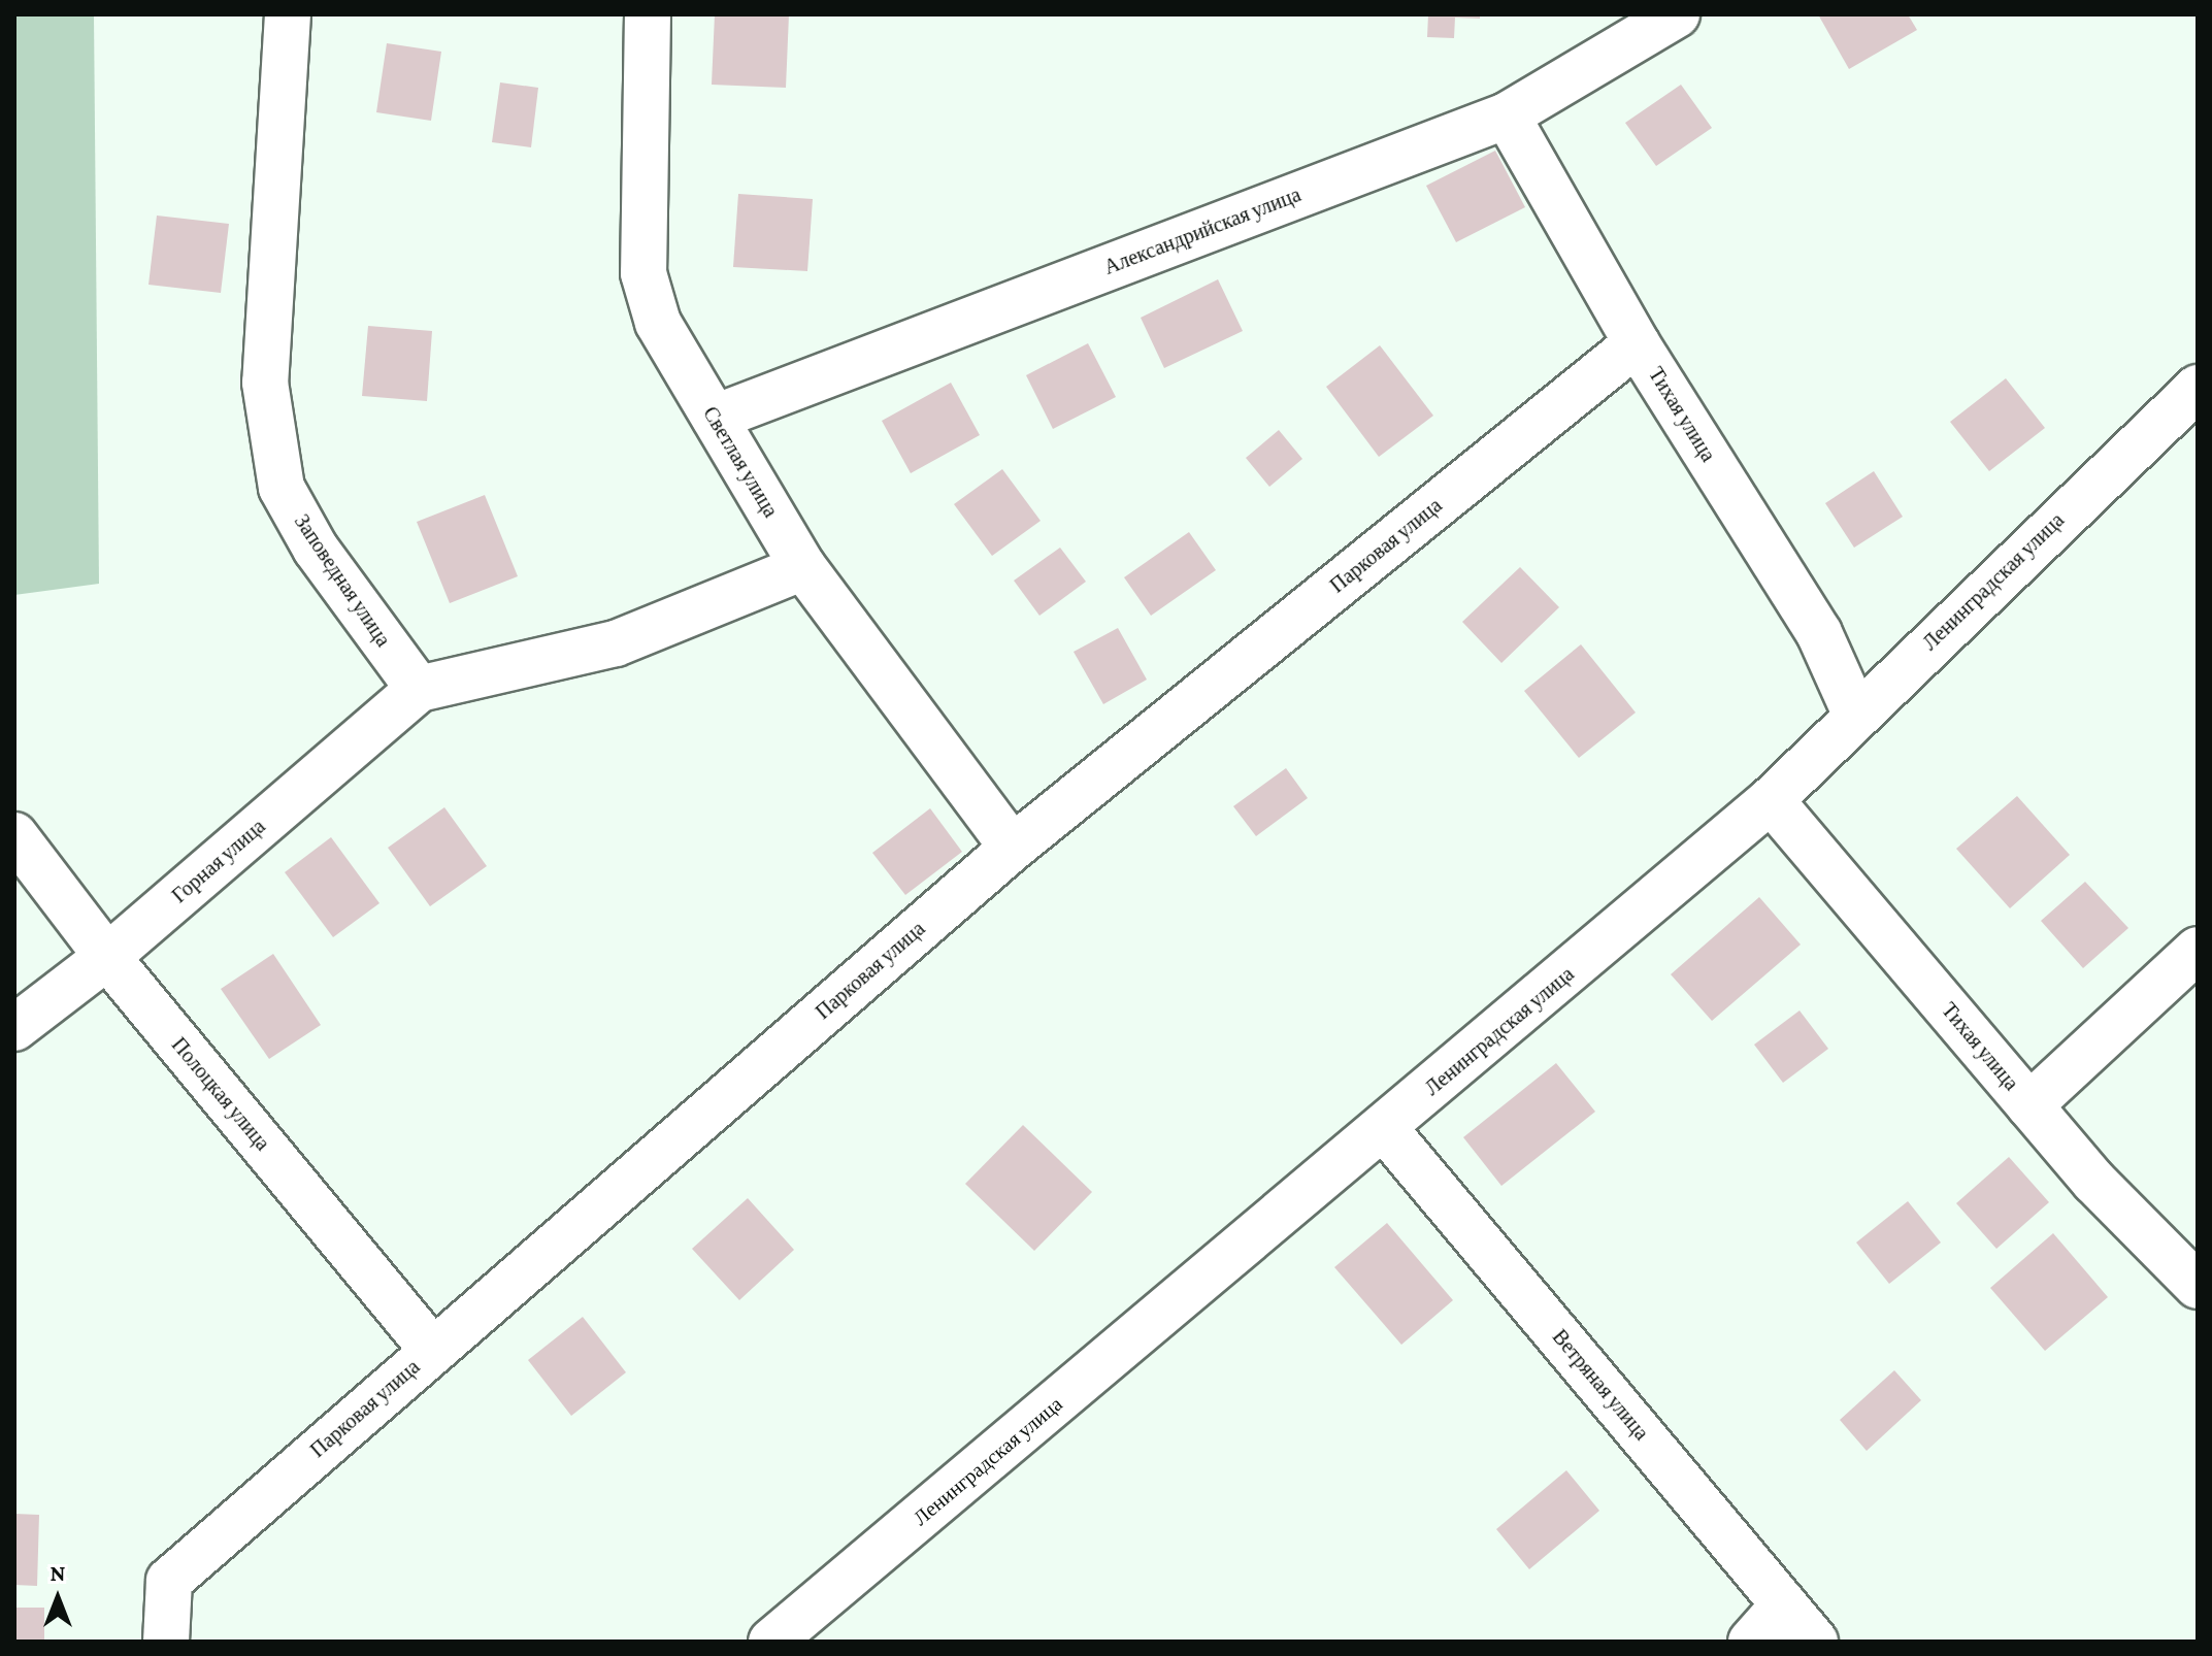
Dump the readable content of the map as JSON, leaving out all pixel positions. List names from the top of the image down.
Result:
{
  "streets": {
    "street": [
      "Александрийская улица",
      "Тихая улица",
      "Светлая улица",
      "Парковая улица",
      "Заповедная улица",
      "Ленинградская улица",
      "Горная улица",
      "Полоцкая улица",
      "Ветряная улица"
    ]
  },
  "crossings": [
    ["Александрийская улица", "Тихая улица"],
    ["Александрийская улица", "Светлая улица"],
    ["Тихая улица", "Парковая улица"],
    ["Тихая улица", "Ленинградская улица"],
    ["Светлая улица", "Парковая улица"],
    ["Парковая улица", "Полоцкая улица"],
    ["Заповедная улица", "Горная улица"],
    ["Ленинградская улица", "Ветряная улица"],
    ["Горная улица", "Полоцкая улица"]
  ],
  "north": "top"
}
